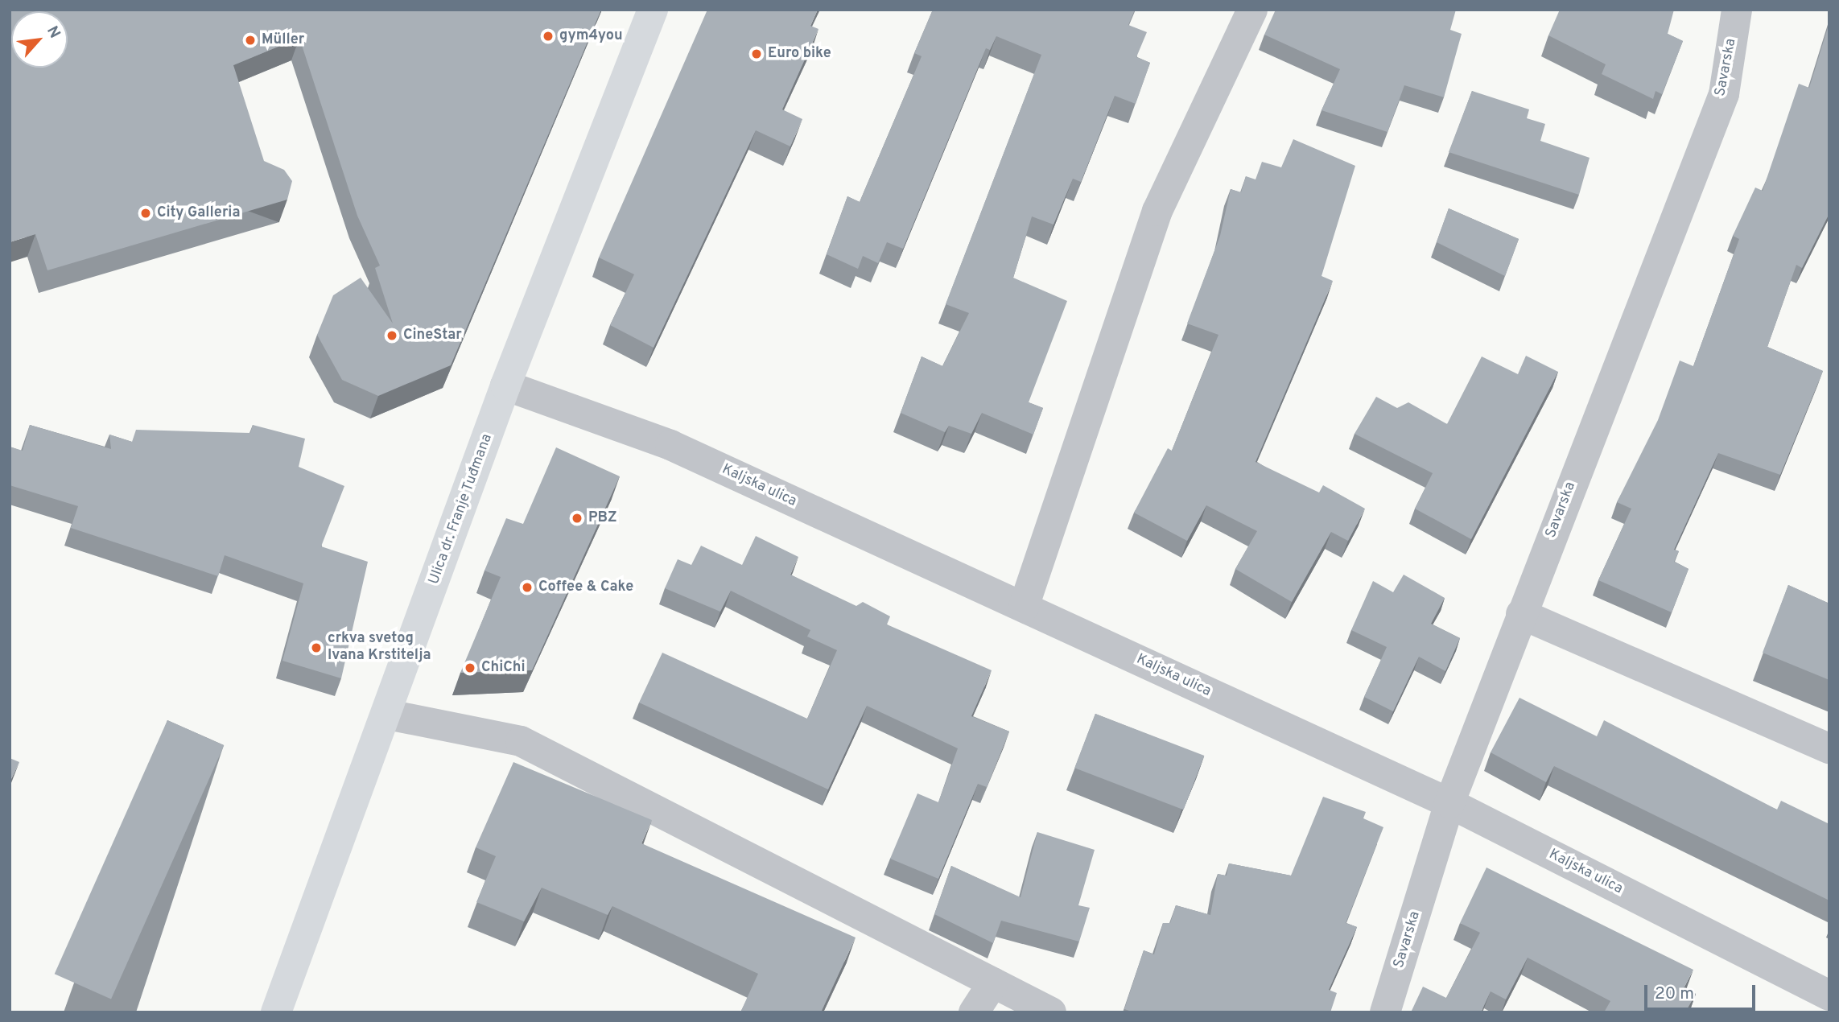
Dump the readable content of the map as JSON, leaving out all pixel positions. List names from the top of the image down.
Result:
{
  "streets": {
    "main road": ["Ulica dr. Franje Tuđmana"],
    "street": ["Savarska", "Kaljska ulica"]
  },
  "crossings": [
    ["Savarska", "Kaljska ulica"],
    ["Kaljska ulica", "Ulica dr. Franje Tuđmana"]
  ],
  "places": [
    "gym4you",
    "Müller",
    "Euro bike",
    "City Galleria",
    "CineStar",
    "PBZ",
    "Coffee & Cake",
    "crkva svetog Ivana Krstitelja",
    "ChiChi"
  ],
  "scale_bar": "20 m",
  "north": "top right"
}
